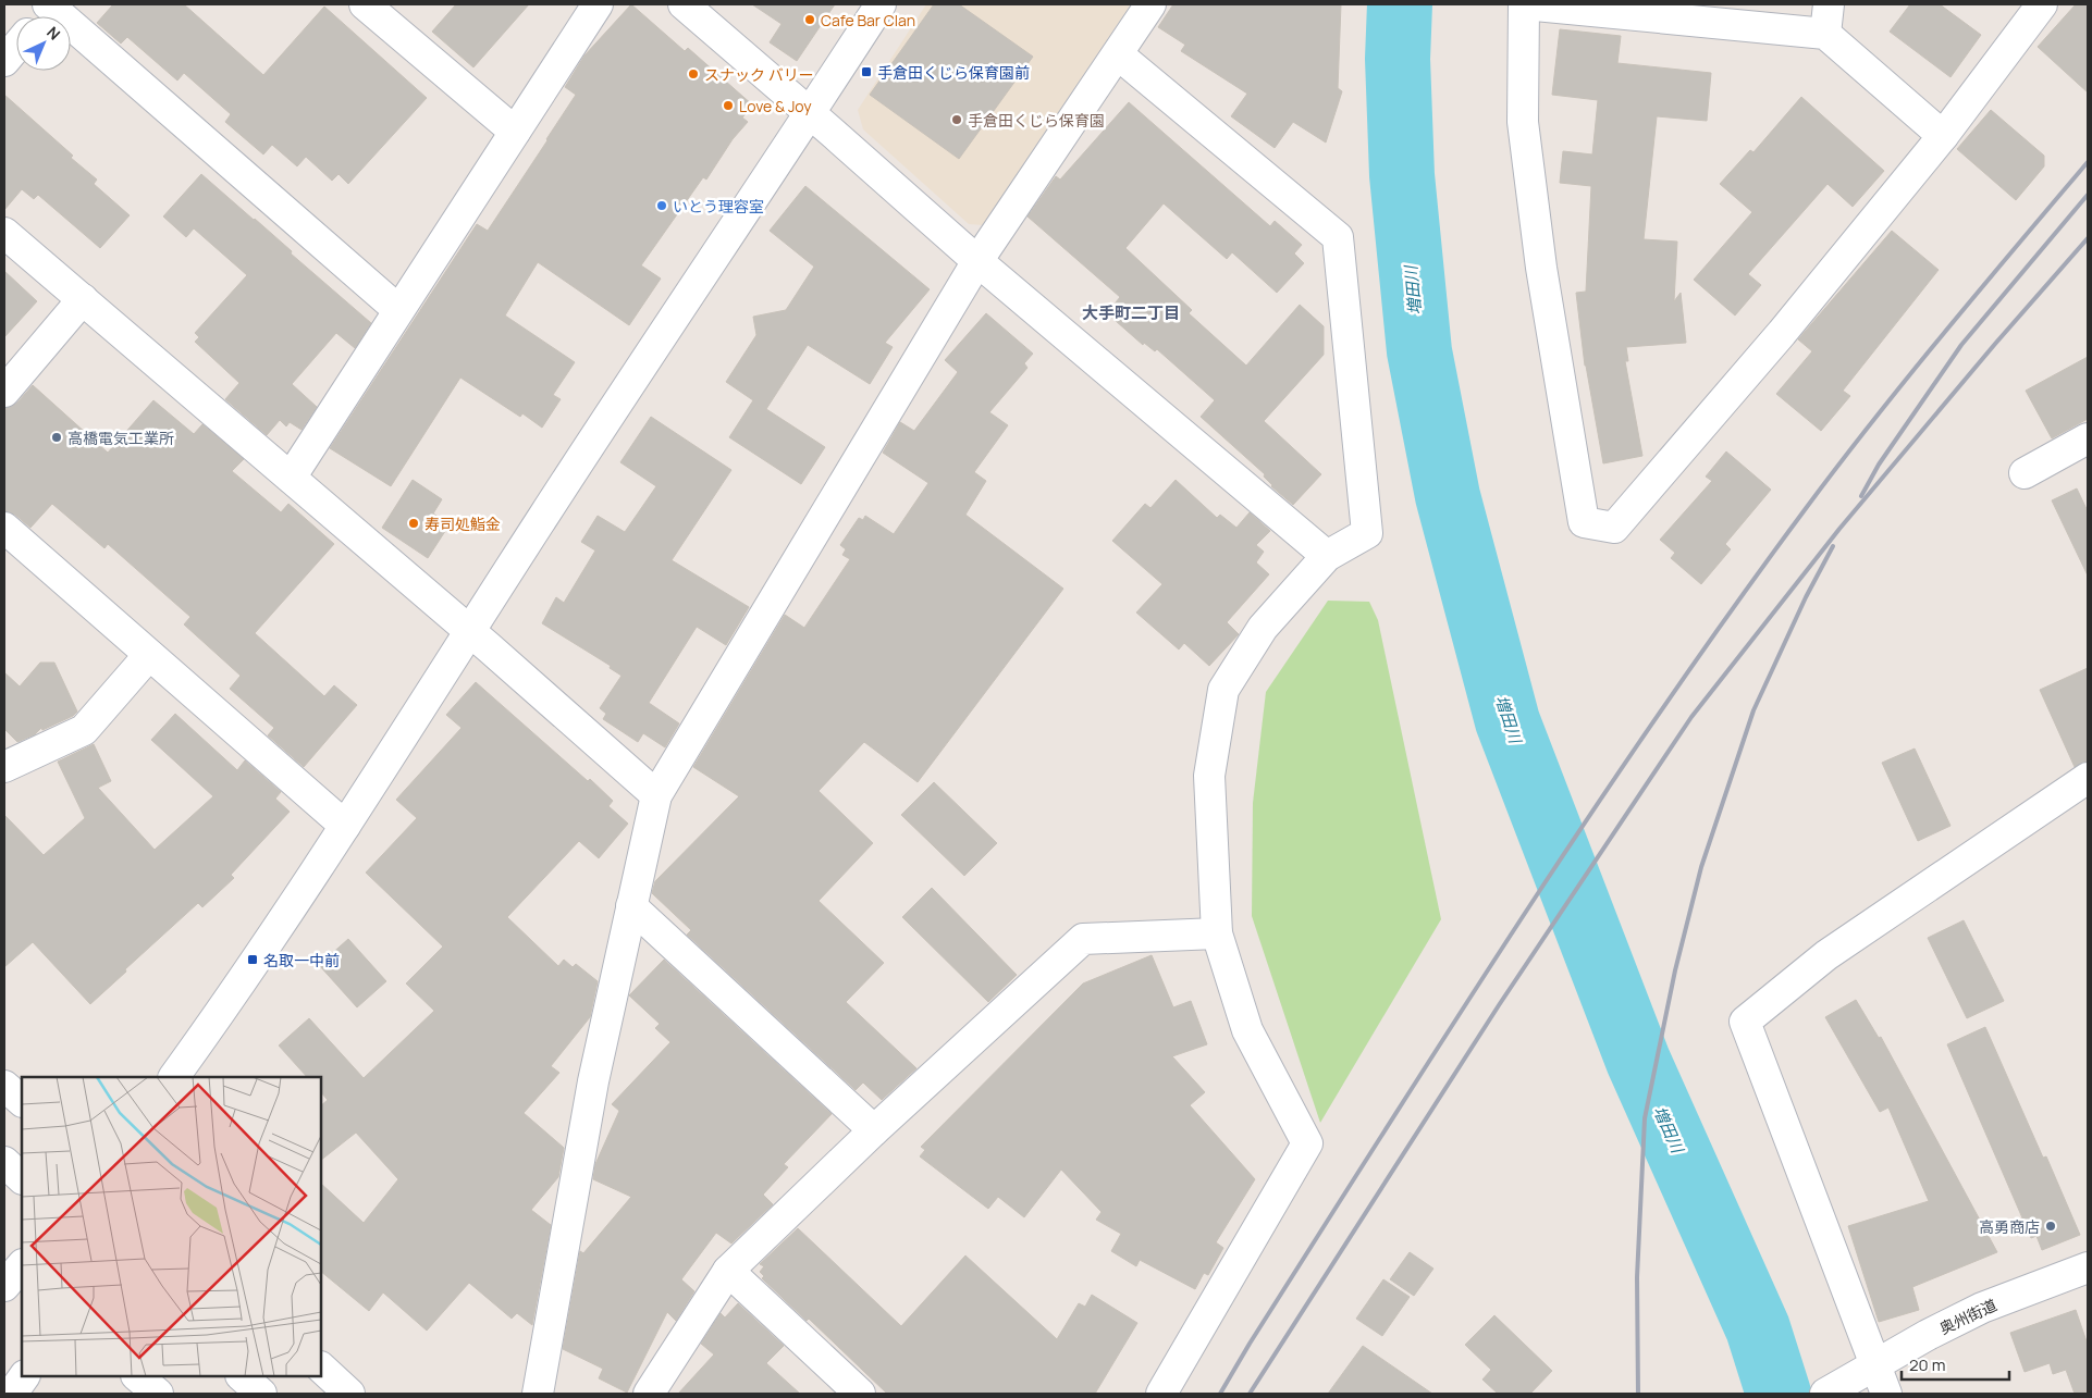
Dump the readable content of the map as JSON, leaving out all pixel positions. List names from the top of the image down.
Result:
{
  "streets": {
    "street": ["奥州街道"]
  },
  "districts": ["大手町二丁目"],
  "water": ["増田川"],
  "places": {
    "other": [
      "Cafe Bar Clan",
      "スナック バリー",
      "Love & Joy",
      "手倉田くじら保育園",
      "いとう理容室",
      "高橋電気工業所",
      "寿司処鮨金",
      "高勇商店"
    ],
    "transit": ["手倉田くじら保育園前", "名取一中前"]
  },
  "scale_bar": "20 m",
  "north": "top right"
}
